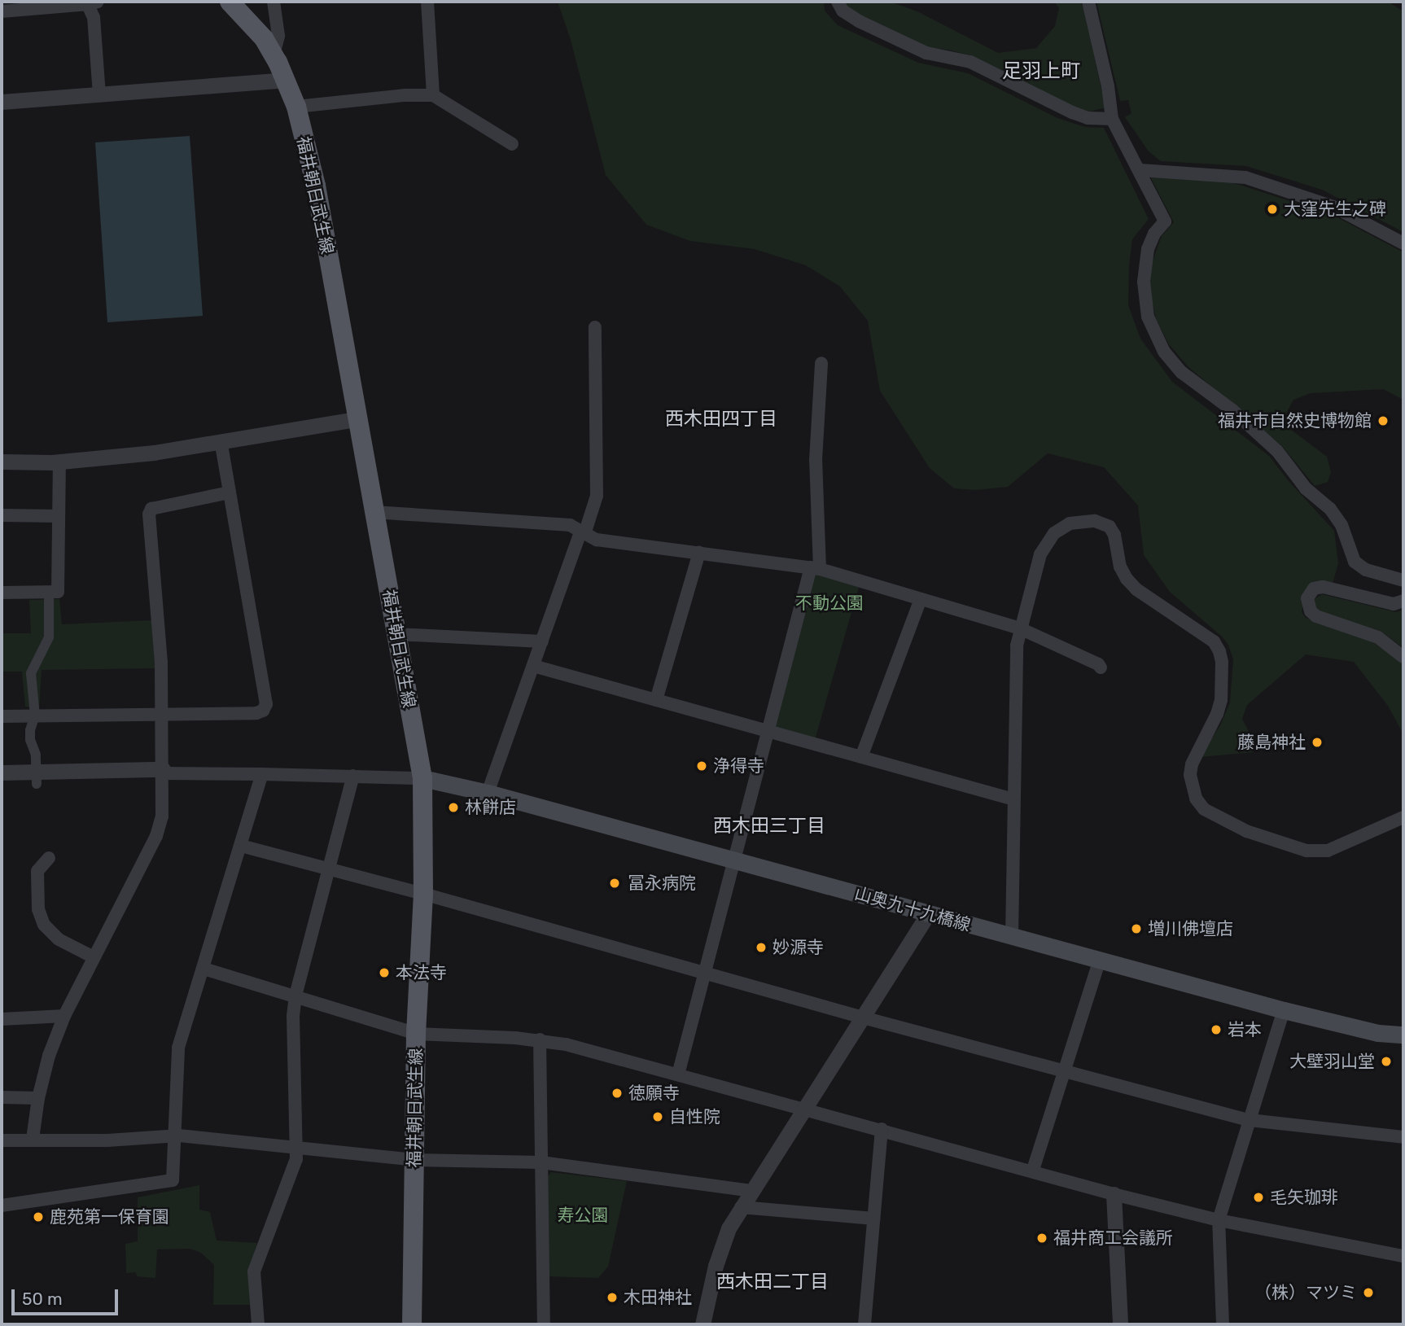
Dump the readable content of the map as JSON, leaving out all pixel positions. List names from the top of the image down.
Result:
{
  "streets": {
    "main road": ["福井朝日武生線", "山奥九十九橋線"]
  },
  "crossings": [
    ["福井朝日武生線", "山奥九十九橋線"]
  ],
  "districts": [
    "足羽上町",
    "西木田四丁目",
    "西木田三丁目",
    "西木田二丁目"
  ],
  "parks": ["不動公園", "寿公園"],
  "places": [
    "大窪先生之碑",
    "福井市自然史博物館",
    "藤島神社",
    "浄得寺",
    "林餅店",
    "冨永病院",
    "増川佛壇店",
    "妙源寺",
    "本法寺",
    "岩本",
    "大壁羽山堂",
    "徳願寺",
    "自性院",
    "毛矢珈琲",
    "鹿苑第一保育園",
    "福井商工会議所",
    "（株）マツミ",
    "木田神社"
  ],
  "scale_bar": "50 m"
}
